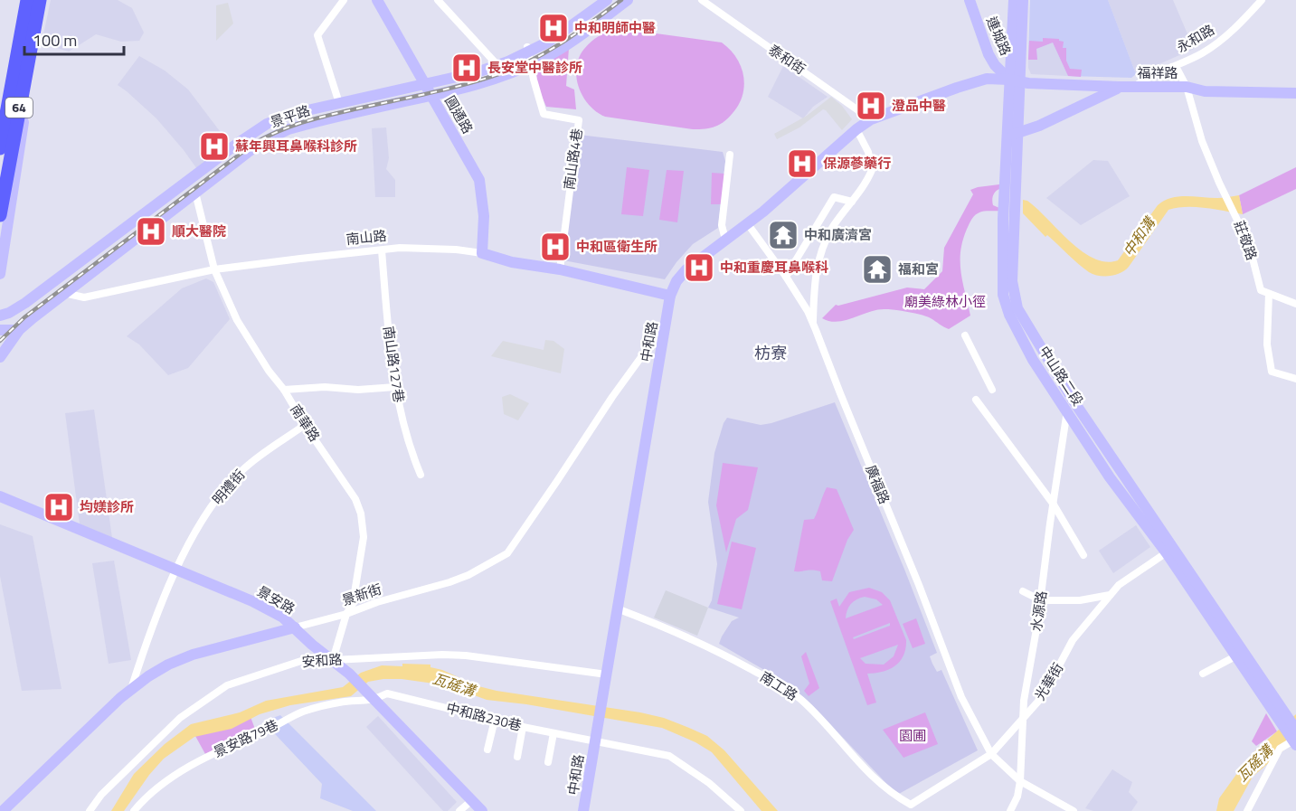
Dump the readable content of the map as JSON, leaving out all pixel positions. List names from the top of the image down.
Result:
{
  "streets": {
    "highway": ["64"],
    "street": [
      "連城路",
      "永和路",
      "泰和街",
      "福祥路",
      "圓通路",
      "景平路",
      "南山路4巷",
      "南山路",
      "莊敬路",
      "中和路",
      "南山路127巷",
      "中山路二段",
      "南華路",
      "廣福路",
      "明禮街",
      "景新街",
      "景安路",
      "水源路",
      "安和路",
      "光華街",
      "南工路",
      "中和路230巷",
      "景安路79巷"
    ]
  },
  "crossings": [
    ["連城路", "福祥路"],
    ["連城路", "中和路"],
    ["連城路", "中山路二段"],
    ["永和路", "福祥路"],
    ["泰和街", "中和路"],
    ["福祥路", "莊敬路"],
    ["福祥路", "中和路"],
    ["福祥路", "中山路二段"],
    ["圓通路", "景平路"],
    ["圓通路", "南山路"],
    ["景平路", "南山路4巷"],
    ["景平路", "南山路"],
    ["景平路", "南華路"],
    ["南山路4巷", "南山路"],
    ["南山路", "中和路"],
    ["南山路", "南山路127巷"],
    ["南山路", "南華路"],
    ["中和路", "中山路二段"],
    ["中和路", "廣福路"],
    ["中和路", "景新街"],
    ["中和路", "安和路"],
    ["中和路", "南工路"],
    ["中和路", "中和路230巷"],
    ["中山路二段", "水源路"],
    ["中山路二段", "光華街"],
    ["南華路", "明禮街"],
    ["南華路", "景新街"],
    ["南華路", "景安路"],
    ["南華路", "安和路"],
    ["廣福路", "水源路"],
    ["廣福路", "光華街"],
    ["明禮街", "景新街"],
    ["明禮街", "景安路"],
    ["景新街", "景安路"],
    ["景安路", "安和路"],
    ["景安路", "中和路230巷"],
    ["景安路", "景安路79巷"],
    ["水源路", "光華街"],
    ["光華街", "南工路"],
    ["中和路230巷", "景安路79巷"]
  ],
  "districts": ["枋寮"],
  "water": ["中和溝", "瓦磘溝"],
  "parks": ["廟美綠林小徑", "園圃"],
  "places": {
    "hospital": [
      "中和明師中醫",
      "長安堂中醫診所",
      "澄品中醫",
      "蘇年興耳鼻喉科診所",
      "保源蔘藥行",
      "順大醫院",
      "中和區衛生所",
      "中和重慶耳鼻喉科",
      "均媄診所"
    ],
    "temple": ["中和廣濟宮", "福和宮"]
  },
  "scale_bar": "100 m"
}
